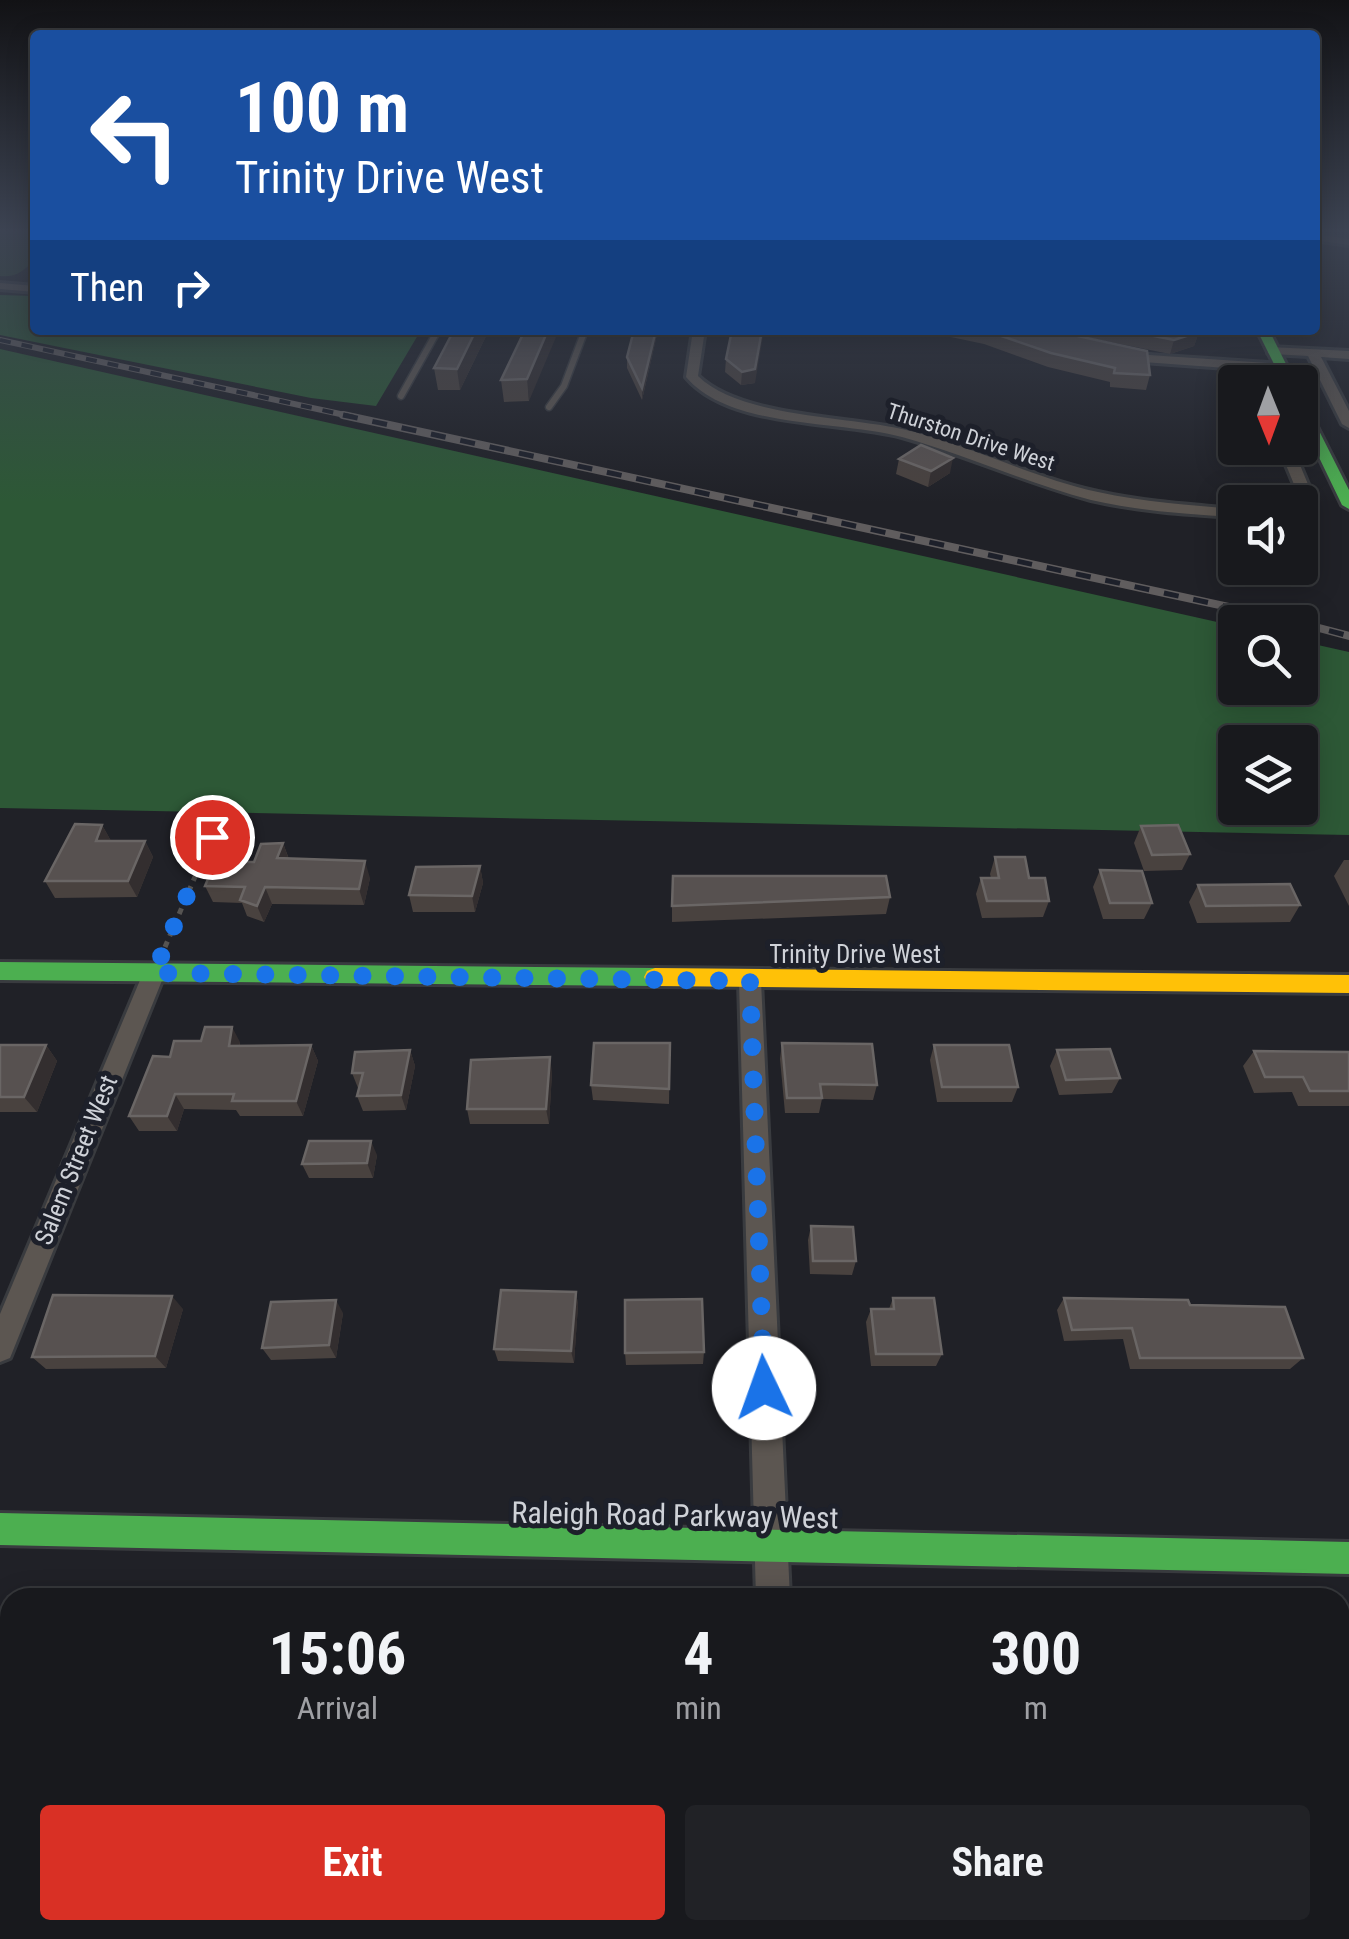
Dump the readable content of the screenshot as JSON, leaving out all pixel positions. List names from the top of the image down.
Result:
{
  "streets": {
    "street": [
      "Thurston Drive West",
      "Trinity Drive West",
      "Salem Street West",
      "Raleigh Road Parkway West"
    ]
  },
  "crossings": [
    ["Trinity Drive West", "Salem Street West"]
  ],
  "north": "bottom",
  "page": {
    "turn": ["100 m", "Trinity Drive West"],
    "then": "Then",
    "eta": [
      "15:06",
      "Arrival",
      "4",
      "min",
      "300",
      "m"
    ],
    "buttons": ["Exit", "Share"]
  }
}
